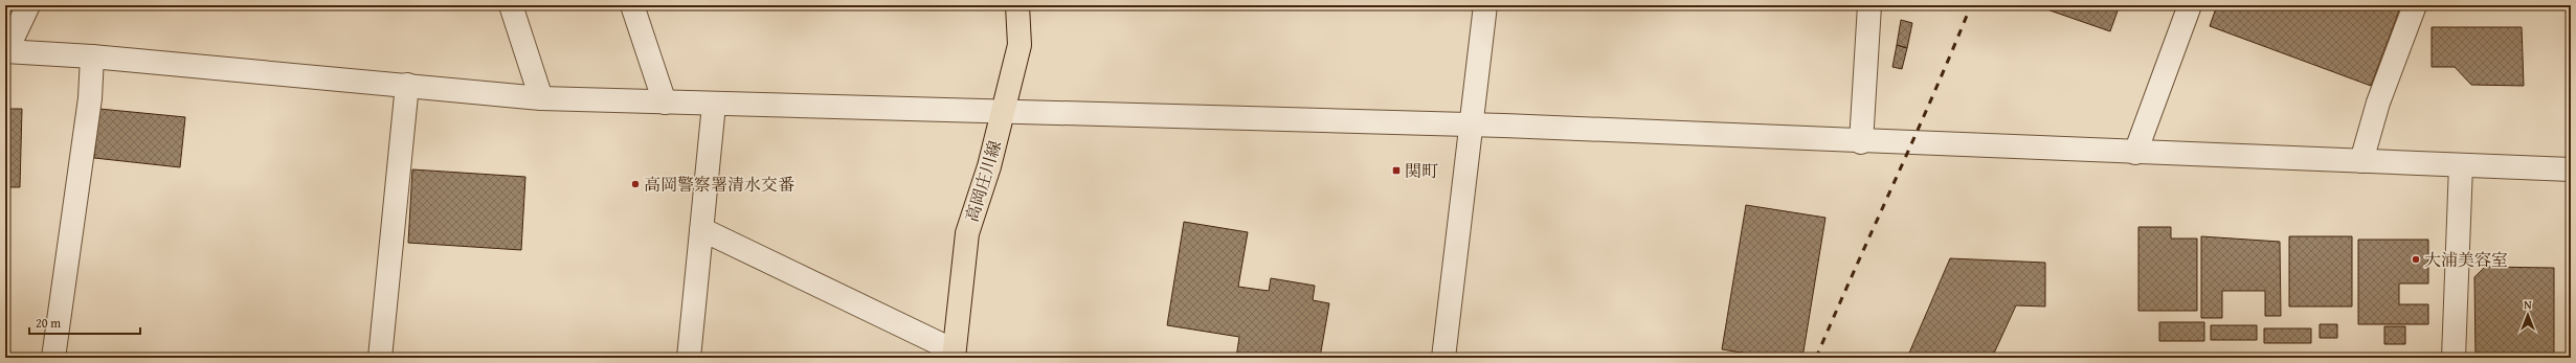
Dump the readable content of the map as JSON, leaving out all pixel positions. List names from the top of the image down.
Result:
{
  "streets": {
    "main road": ["高岡庄川線"]
  },
  "places": {
    "transit": ["関町"],
    "other": ["高岡警察署清水交番", "大浦美容室"]
  },
  "scale_bar": "20 m",
  "north": "top"
}
